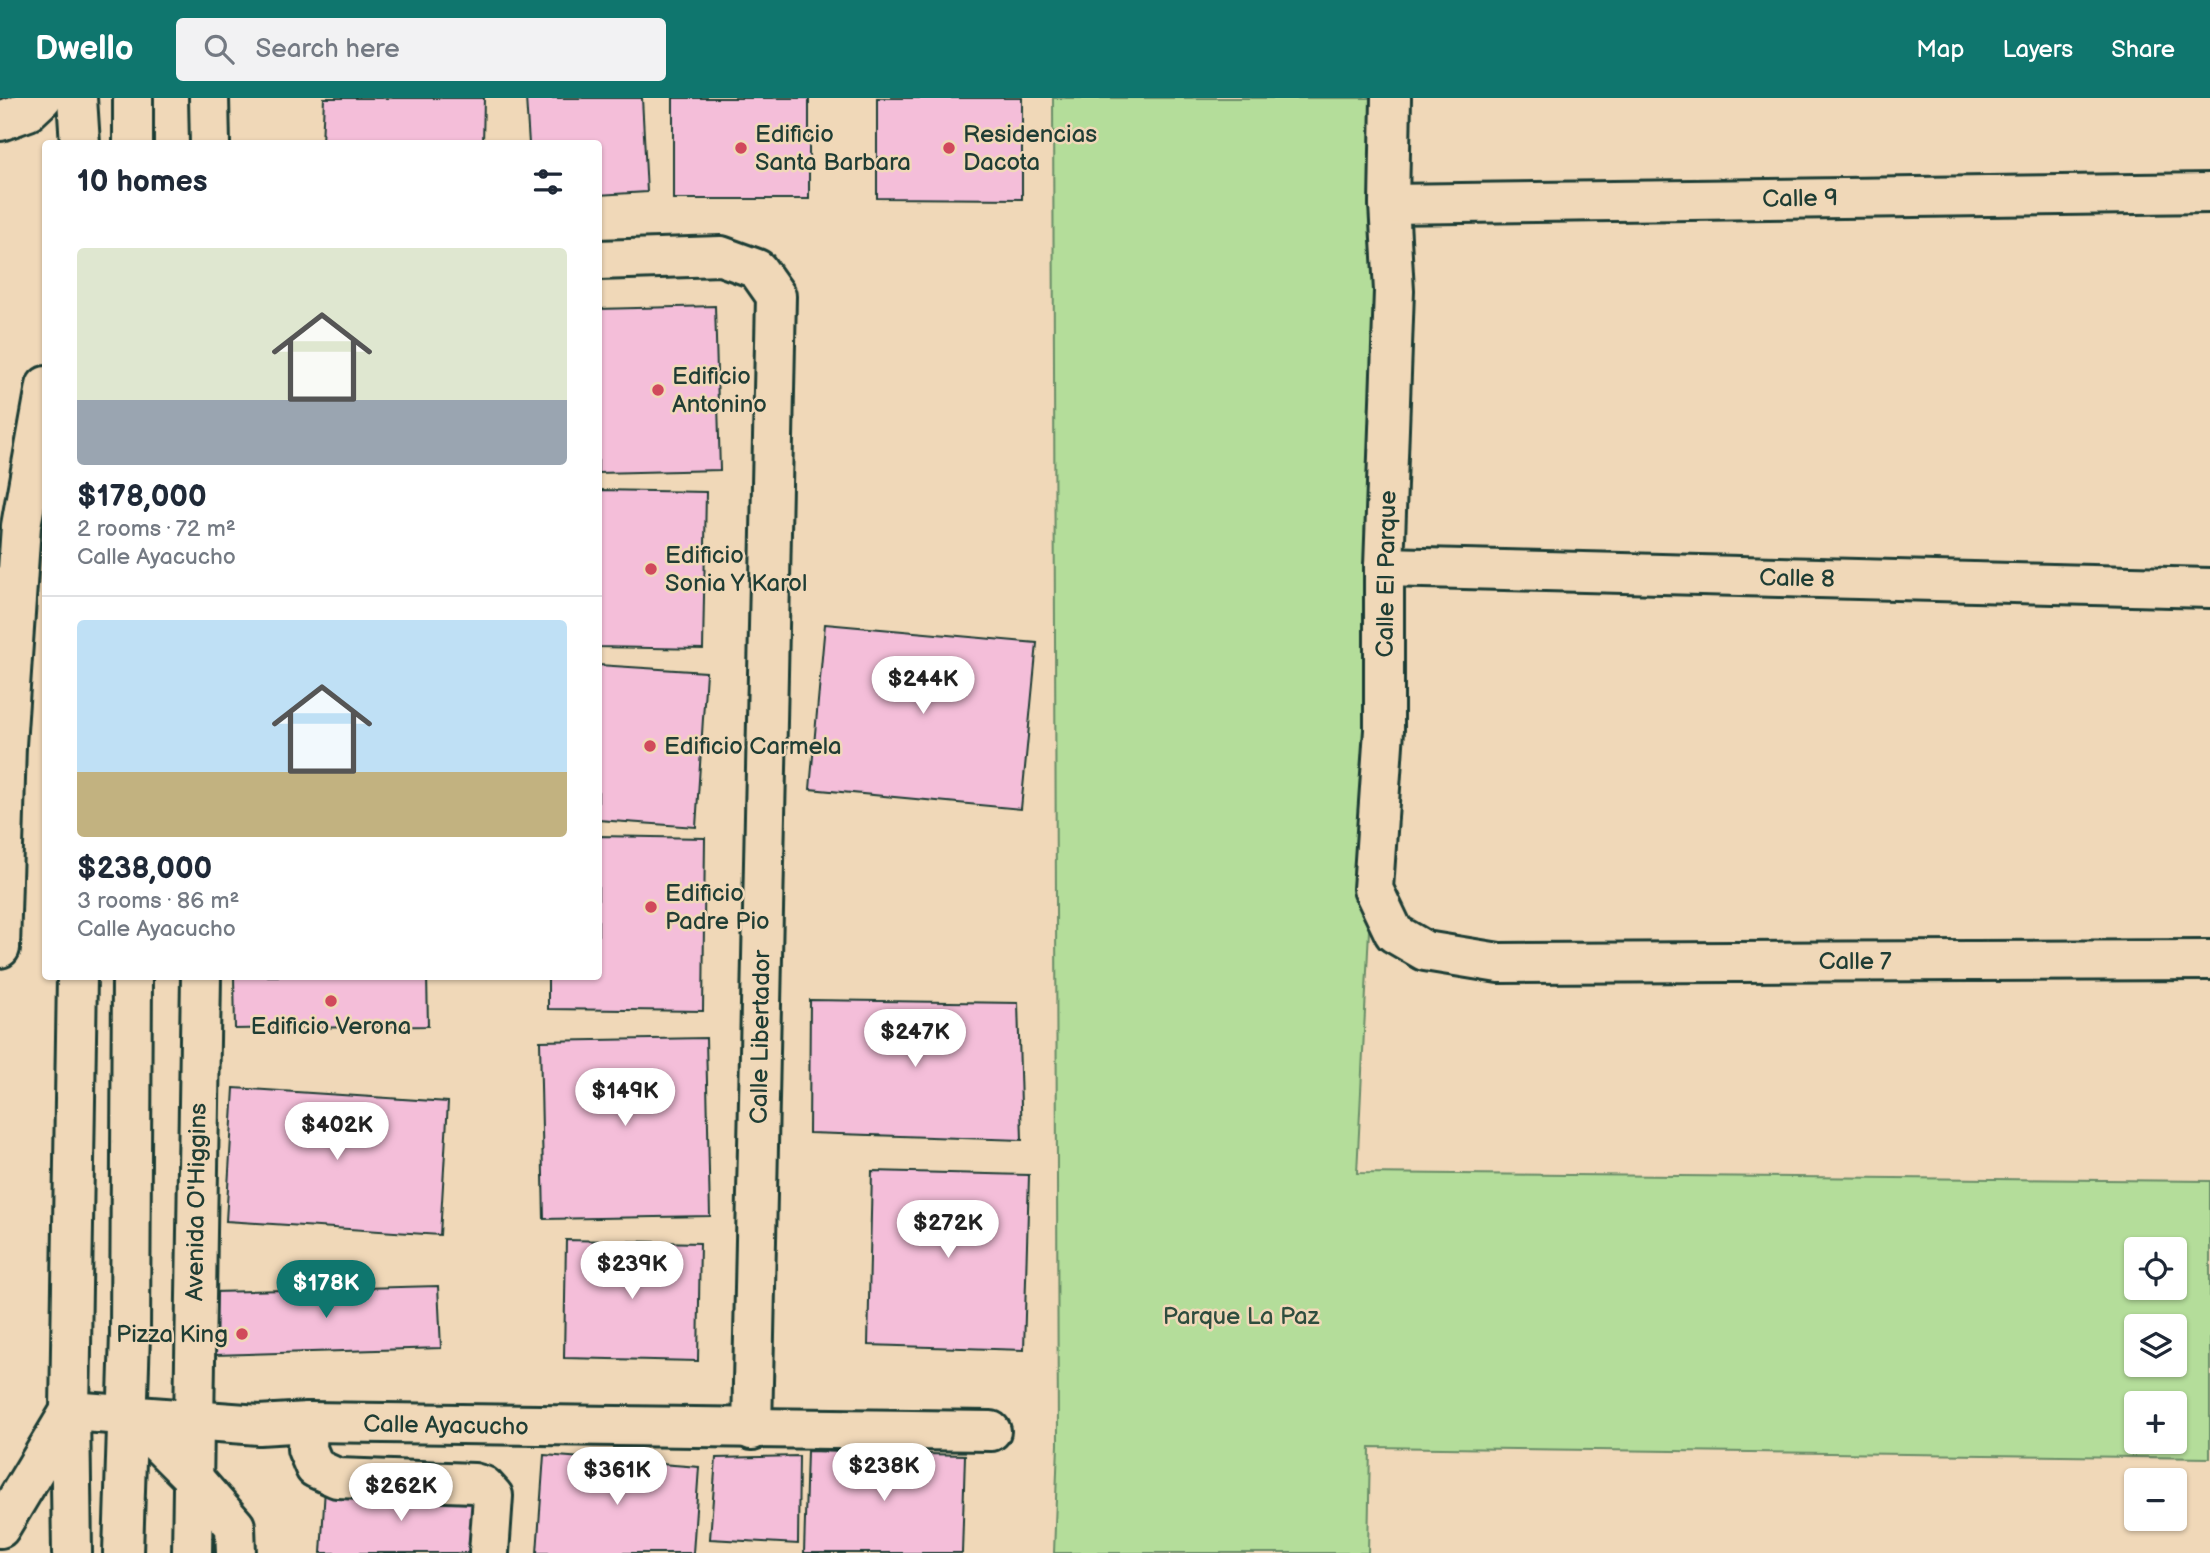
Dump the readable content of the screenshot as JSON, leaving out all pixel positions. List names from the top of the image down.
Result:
{
  "streets": {
    "main road": [
      "Calle 9",
      "Calle El Parque",
      "Calle 8",
      "Calle 7",
      "Calle Libertador",
      "Avenida O'Higgins",
      "Calle Ayacucho"
    ]
  },
  "crossings": [
    ["Calle 9", "Calle El Parque"],
    ["Calle El Parque", "Calle 8"],
    ["Calle El Parque", "Calle 7"],
    ["Calle Libertador", "Calle Ayacucho"],
    ["Avenida O'Higgins", "Calle Ayacucho"]
  ],
  "parks": ["Parque La Paz"],
  "places": [
    "Edificio Santa Barbara",
    "Residencias Dacota",
    "Edificio Antonino",
    "Edificio Sonia Y Karol",
    "Edificio Carmela",
    "Edificio Padre Pio",
    "Edificio Verona",
    "Pizza King"
  ],
  "page": {
    "header": "Dwello",
    "search": "Search here",
    "nav": ["Map", "Layers", "Share"],
    "heading": "10 homes",
    "list": [
      {
        "name": "$178,000",
        "note": "2 rooms · 72 m² · Calle Ayacucho"
      },
      {
        "name": "$238,000",
        "note": "3 rooms · 86 m² · Calle Ayacucho"
      }
    ],
    "price": [
      "$244K",
      "$247K",
      "$149K",
      "$402K",
      "$272K",
      "$239K",
      "$178K",
      "$238K",
      "$361K",
      "$262K"
    ],
    "map_buttons": ["+", "−"]
  }
}
